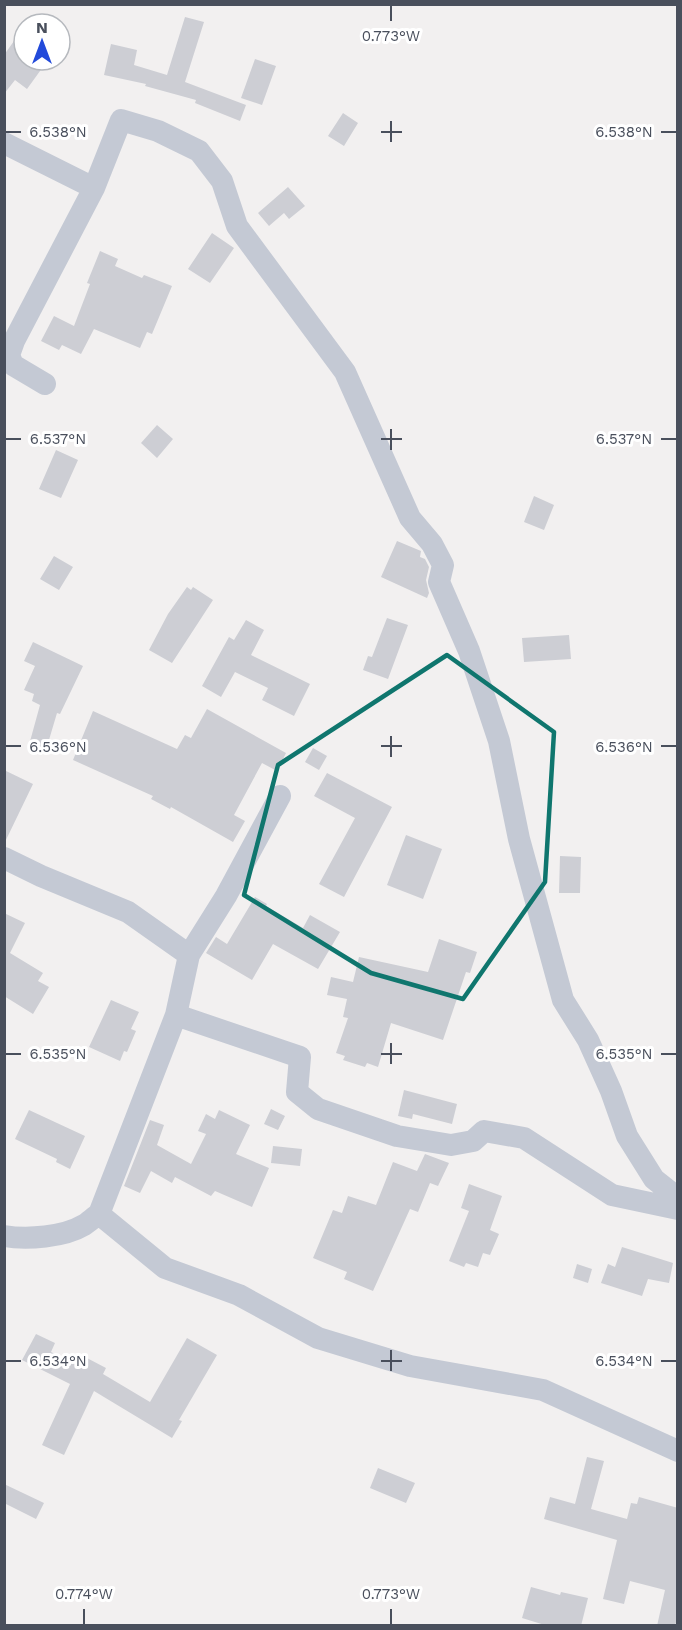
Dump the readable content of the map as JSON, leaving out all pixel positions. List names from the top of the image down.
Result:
{
  "north": "top",
  "coordinates": [
    "0.773°W",
    "6.538°N",
    "6.537°N",
    "6.536°N",
    "6.535°N",
    "6.534°N",
    "0.774°W"
  ]
}
